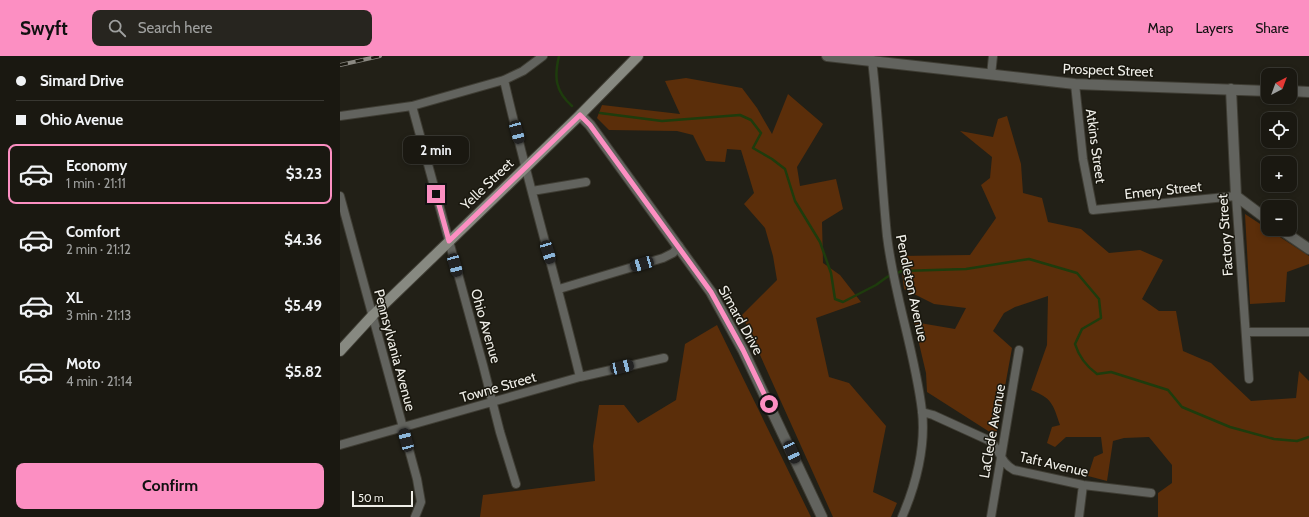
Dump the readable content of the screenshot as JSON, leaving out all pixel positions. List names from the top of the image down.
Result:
{
  "streets": {
    "main road": ["Yelle Street"],
    "street": [
      "Prospect Street",
      "Atkins Street",
      "Emery Street",
      "Factory Street",
      "Pendleton Avenue",
      "Simard Drive",
      "Ohio Avenue",
      "Pennsylvania Avenue",
      "Towne Street",
      "LaClede Avenue",
      "Taft Avenue"
    ]
  },
  "crossings": [
    ["Prospect Street", "Atkins Street"],
    ["Prospect Street", "Factory Street"],
    ["Prospect Street", "Pendleton Avenue"],
    ["Atkins Street", "Emery Street"],
    ["Yelle Street", "Simard Drive"],
    ["Yelle Street", "Ohio Avenue"],
    ["Yelle Street", "Pennsylvania Avenue"],
    ["Emery Street", "Factory Street"],
    ["Pendleton Avenue", "Taft Avenue"],
    ["Ohio Avenue", "Towne Street"],
    ["Pennsylvania Avenue", "Towne Street"],
    ["LaClede Avenue", "Taft Avenue"]
  ],
  "scale_bar": "50 m",
  "north": "top right",
  "page": {
    "header": "Swyft",
    "search": "Search here",
    "nav": ["Map", "Layers", "Share"],
    "banner": ["Simard Drive", "Ohio Avenue"],
    "map_buttons": ["+", "−"],
    "bubble": "2 min",
    "list": [
      {
        "name": "Economy",
        "note": "1 min · 21:11",
        "value": "$3.23"
      },
      {
        "name": "Comfort",
        "note": "2 min · 21:12",
        "value": "$4.36"
      },
      {
        "name": "XL",
        "note": "3 min · 21:13",
        "value": "$5.49"
      },
      {
        "name": "Moto",
        "note": "4 min · 21:14",
        "value": "$5.82"
      }
    ],
    "buttons": "Confirm",
    "scale": "50 m"
  }
}
